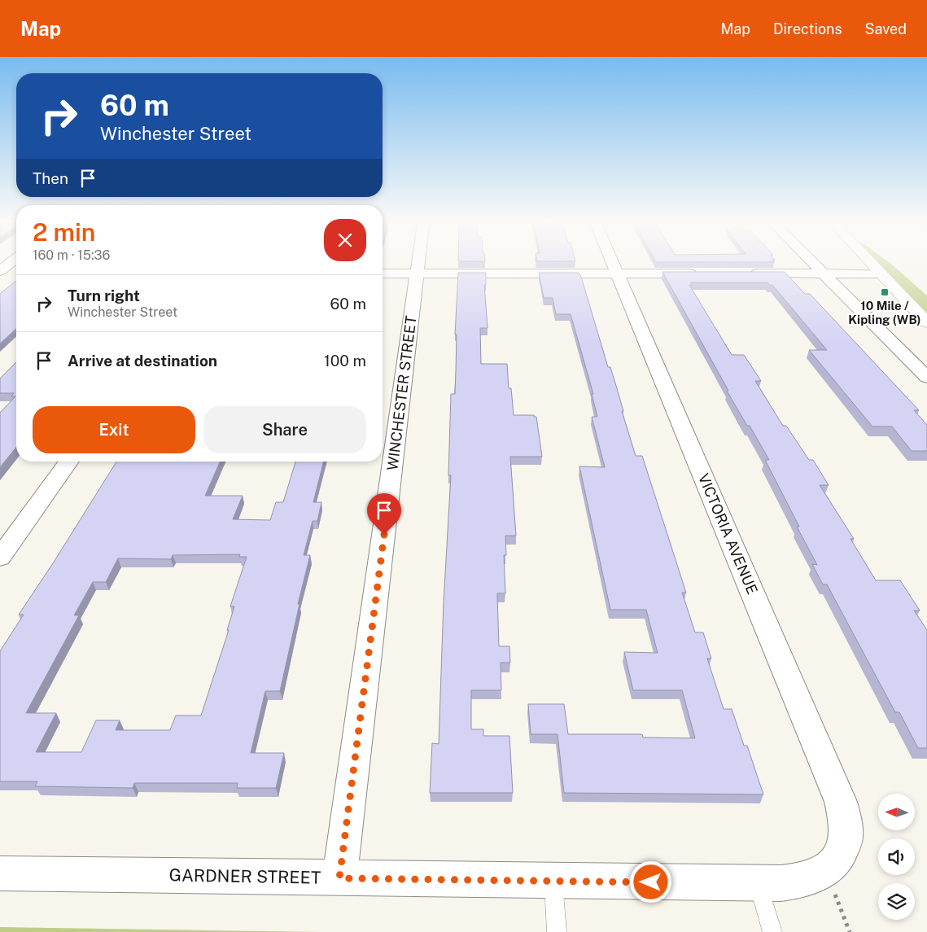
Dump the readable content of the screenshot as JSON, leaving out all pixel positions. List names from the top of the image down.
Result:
{
  "streets": {
    "street": ["WINCHESTER STREET", "VICTORIA AVENUE", "GARDNER STREET"]
  },
  "crossings": [
    ["WINCHESTER STREET", "GARDNER STREET"],
    ["VICTORIA AVENUE", "GARDNER STREET"]
  ],
  "places": {
    "transit": ["10 Mile / Kipling (WB)"]
  },
  "north": "left",
  "page": {
    "header": "Map",
    "nav": ["Map", "Directions", "Saved"],
    "turn": ["60 m", "Winchester Street"],
    "then": "Then",
    "heading": ["2 min", "160 m · 15:36"],
    "list": [
      {
        "name": "Turn right",
        "note": "Winchester Street",
        "value": "60 m"
      },
      {
        "name": "Arrive at destination",
        "value": "100 m"
      }
    ],
    "buttons": ["Exit", "Share"]
  }
}
